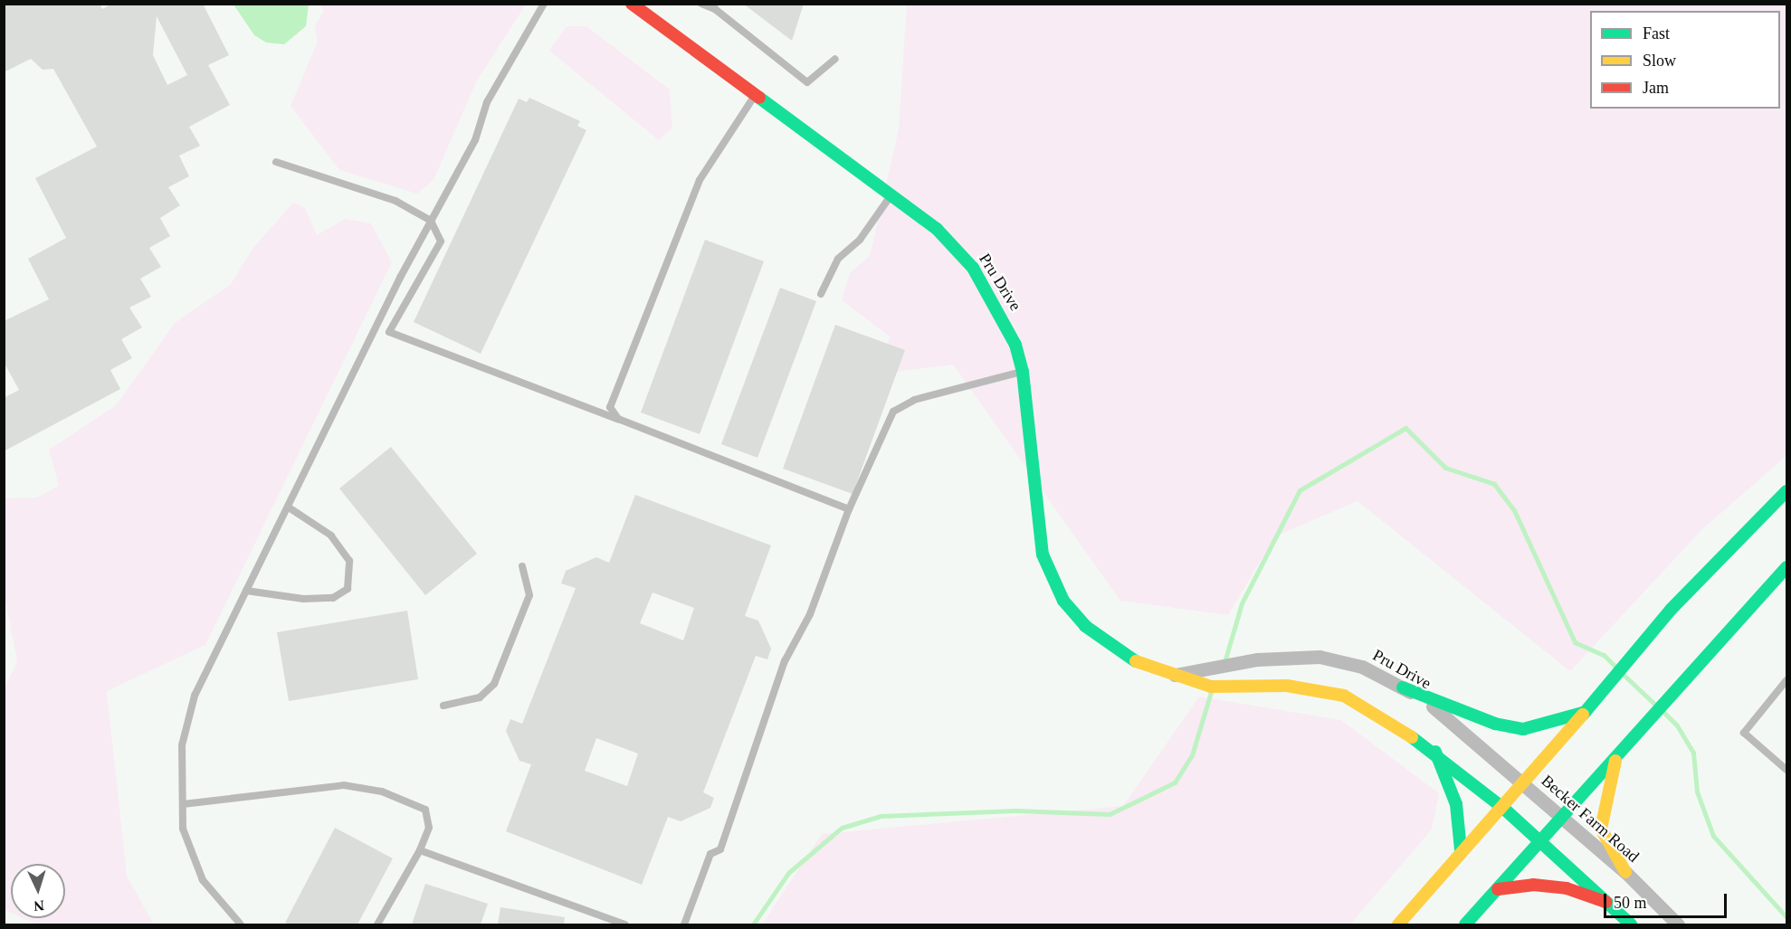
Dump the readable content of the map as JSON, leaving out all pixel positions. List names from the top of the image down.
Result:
{
  "streets": {
    "main road": ["Pru Drive"],
    "street": ["Becker Farm Road"]
  },
  "crossings": [
    ["Pru Drive", "Becker Farm Road"]
  ],
  "legend": ["Fast", "Slow", "Jam"],
  "scale_bar": "50 m",
  "north": "bottom"
}
